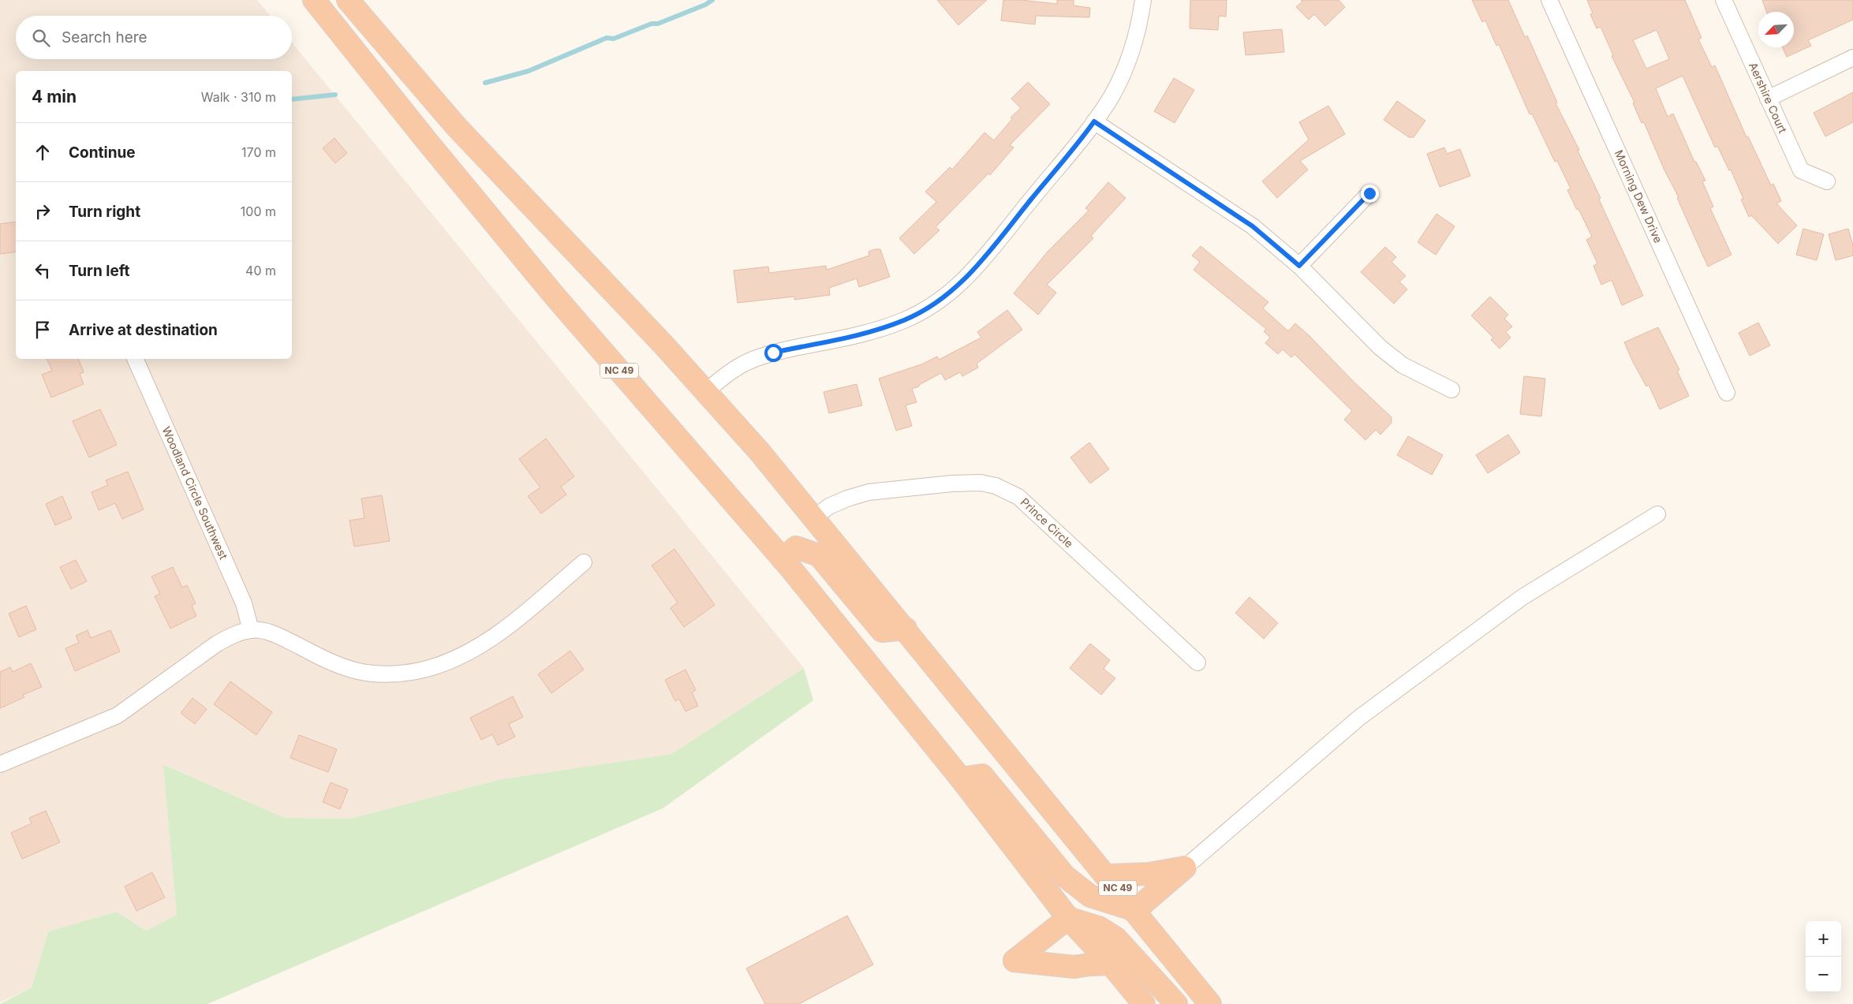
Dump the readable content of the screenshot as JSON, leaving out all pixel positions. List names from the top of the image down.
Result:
{
  "streets": {
    "highway": ["NC 49"],
    "street": [
      "Aershire Court",
      "Morning Dew Drive",
      "Woodland Circle Southwest",
      "Prince Circle"
    ]
  },
  "crossings": [
    ["NC 49", "Prince Circle"]
  ],
  "north": "bottom left",
  "page": {
    "search": "Search here",
    "heading": ["4 min", "Walk · 310 m"],
    "list": [
      ["Continue", "170 m"],
      ["Turn right", "100 m"],
      ["Turn left", "40 m"],
      "Arrive at destination"
    ],
    "map_buttons": ["+", "−"]
  }
}
